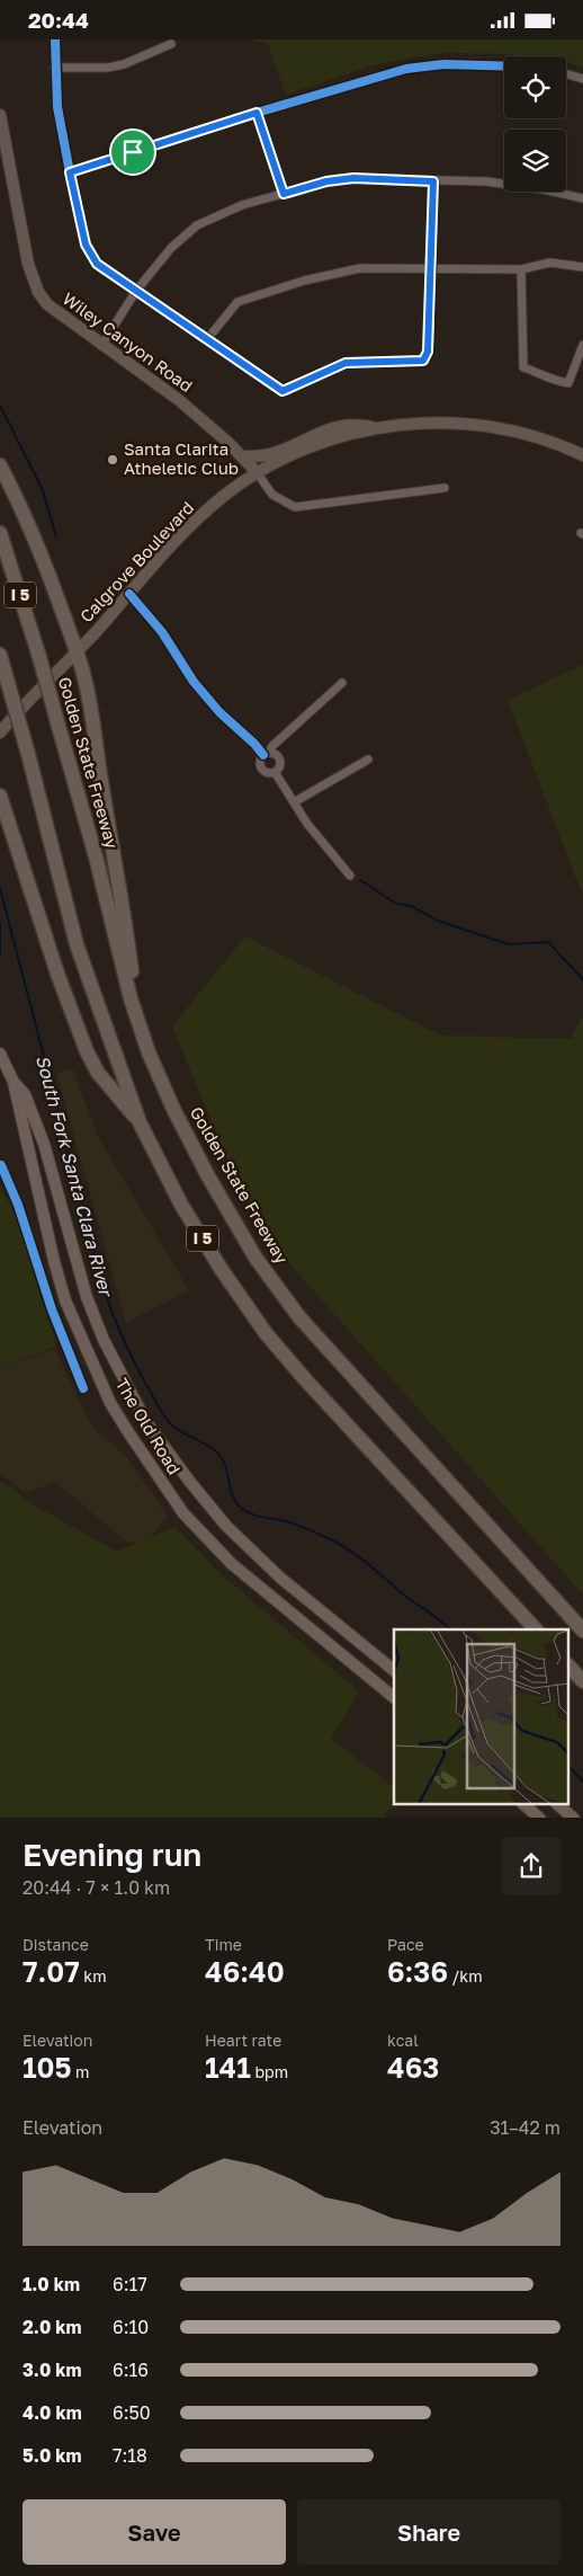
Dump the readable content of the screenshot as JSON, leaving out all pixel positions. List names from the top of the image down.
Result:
{
  "streets": {
    "highway": ["I 5", "Golden State Freeway"],
    "main road": ["The Old Road"],
    "street": ["Wiley Canyon Road", "Calgrove Boulevard"]
  },
  "crossings": [
    ["Wiley Canyon Road", "Calgrove Boulevard"]
  ],
  "water": ["South Fork Santa Clara River"],
  "places": ["Santa Clarita Atheletic Club"],
  "page": {
    "status": "20:44",
    "heading": ["Evening run", "20:44 · 7 × 1.0 km"],
    "stats": [
      ["Distance", "7.07 km"],
      ["Time", "46:40"],
      ["Pace", "6:36 /km"],
      ["Elevation", "105 m"],
      ["Heart rate", "141 bpm"],
      ["kcal", "463"]
    ],
    "chart": ["Elevation", "31–42 m"],
    "list": [
      {
        "name": "1.0 km",
        "note": "6:17"
      },
      {
        "name": "2.0 km",
        "note": "6:10"
      },
      {
        "name": "3.0 km",
        "note": "6:16"
      },
      {
        "name": "4.0 km",
        "note": "6:50"
      },
      {
        "name": "5.0 km",
        "note": "7:18"
      }
    ],
    "buttons": ["Save", "Share"]
  }
}
